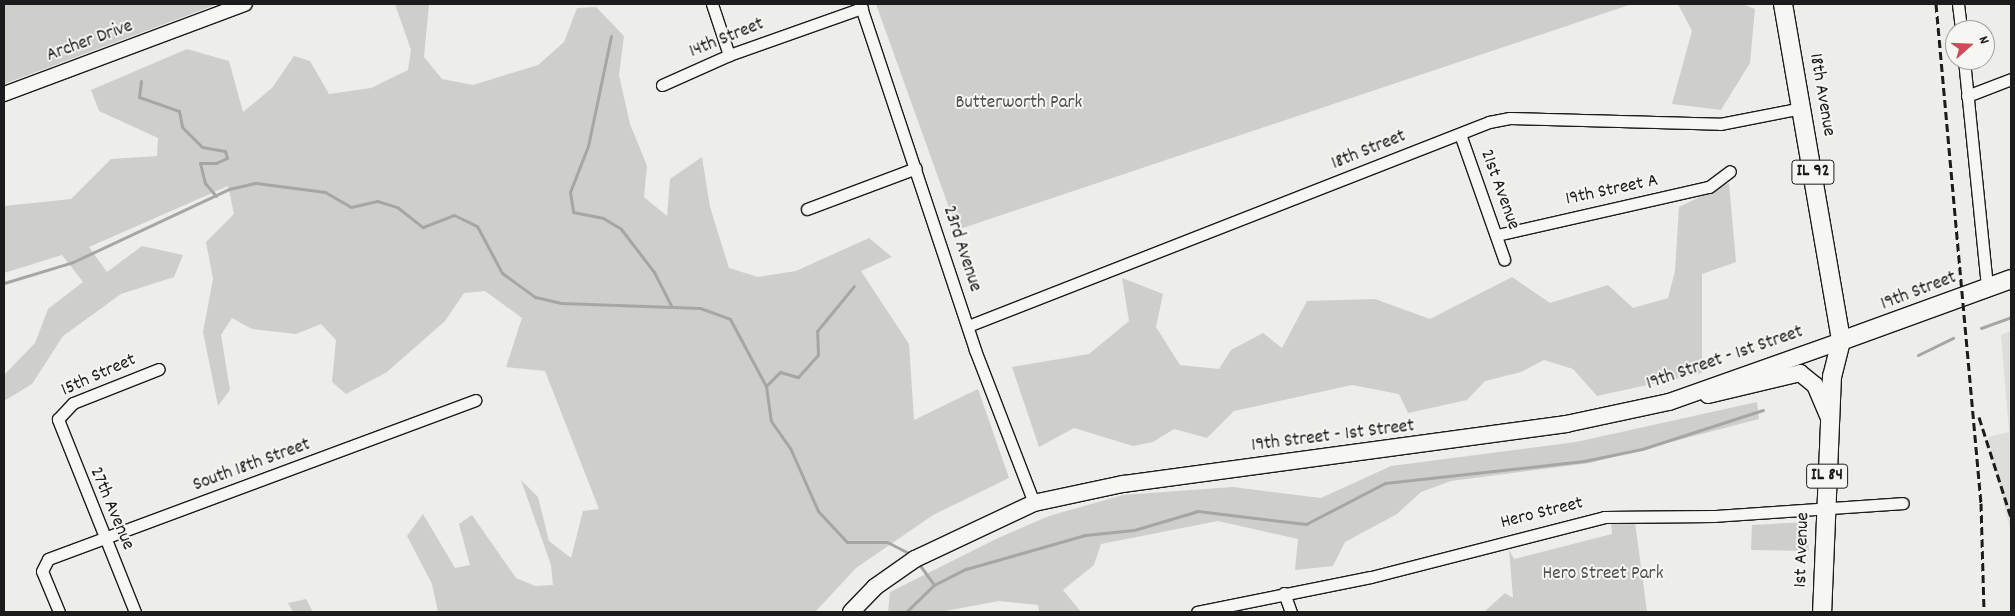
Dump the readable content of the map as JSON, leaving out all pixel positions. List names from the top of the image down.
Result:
{
  "streets": {
    "main road": [
      "18th Avenue",
      "IL 92",
      "19th Street",
      "19th Street - 1st Street",
      "IL 84",
      "1st Avenue"
    ],
    "street": [
      "14th Street",
      "Archer Drive",
      "18th Street",
      "21st Avenue",
      "19th Street A",
      "23rd Avenue",
      "15th Street",
      "South 18th Street",
      "27th Avenue",
      "Hero Street"
    ]
  },
  "crossings": [
    ["14th Street", "23rd Avenue"],
    ["18th Avenue", "18th Street"],
    ["18th Avenue", "19th Street"],
    ["18th Avenue", "19th Street - 1st Street"],
    ["18th Avenue", "1st Avenue"],
    ["18th Street", "21st Avenue"],
    ["18th Street", "23rd Avenue"],
    ["21st Avenue", "19th Street A"],
    ["23rd Avenue", "19th Street - 1st Street"],
    ["19th Street", "19th Street - 1st Street"],
    ["19th Street", "1st Avenue"],
    ["19th Street - 1st Street", "1st Avenue"],
    ["15th Street", "27th Avenue"],
    ["South 18th Street", "27th Avenue"],
    ["Hero Street", "1st Avenue"]
  ],
  "parks": ["Butterworth Park", "Hero Street Park"],
  "north": "right"
}
